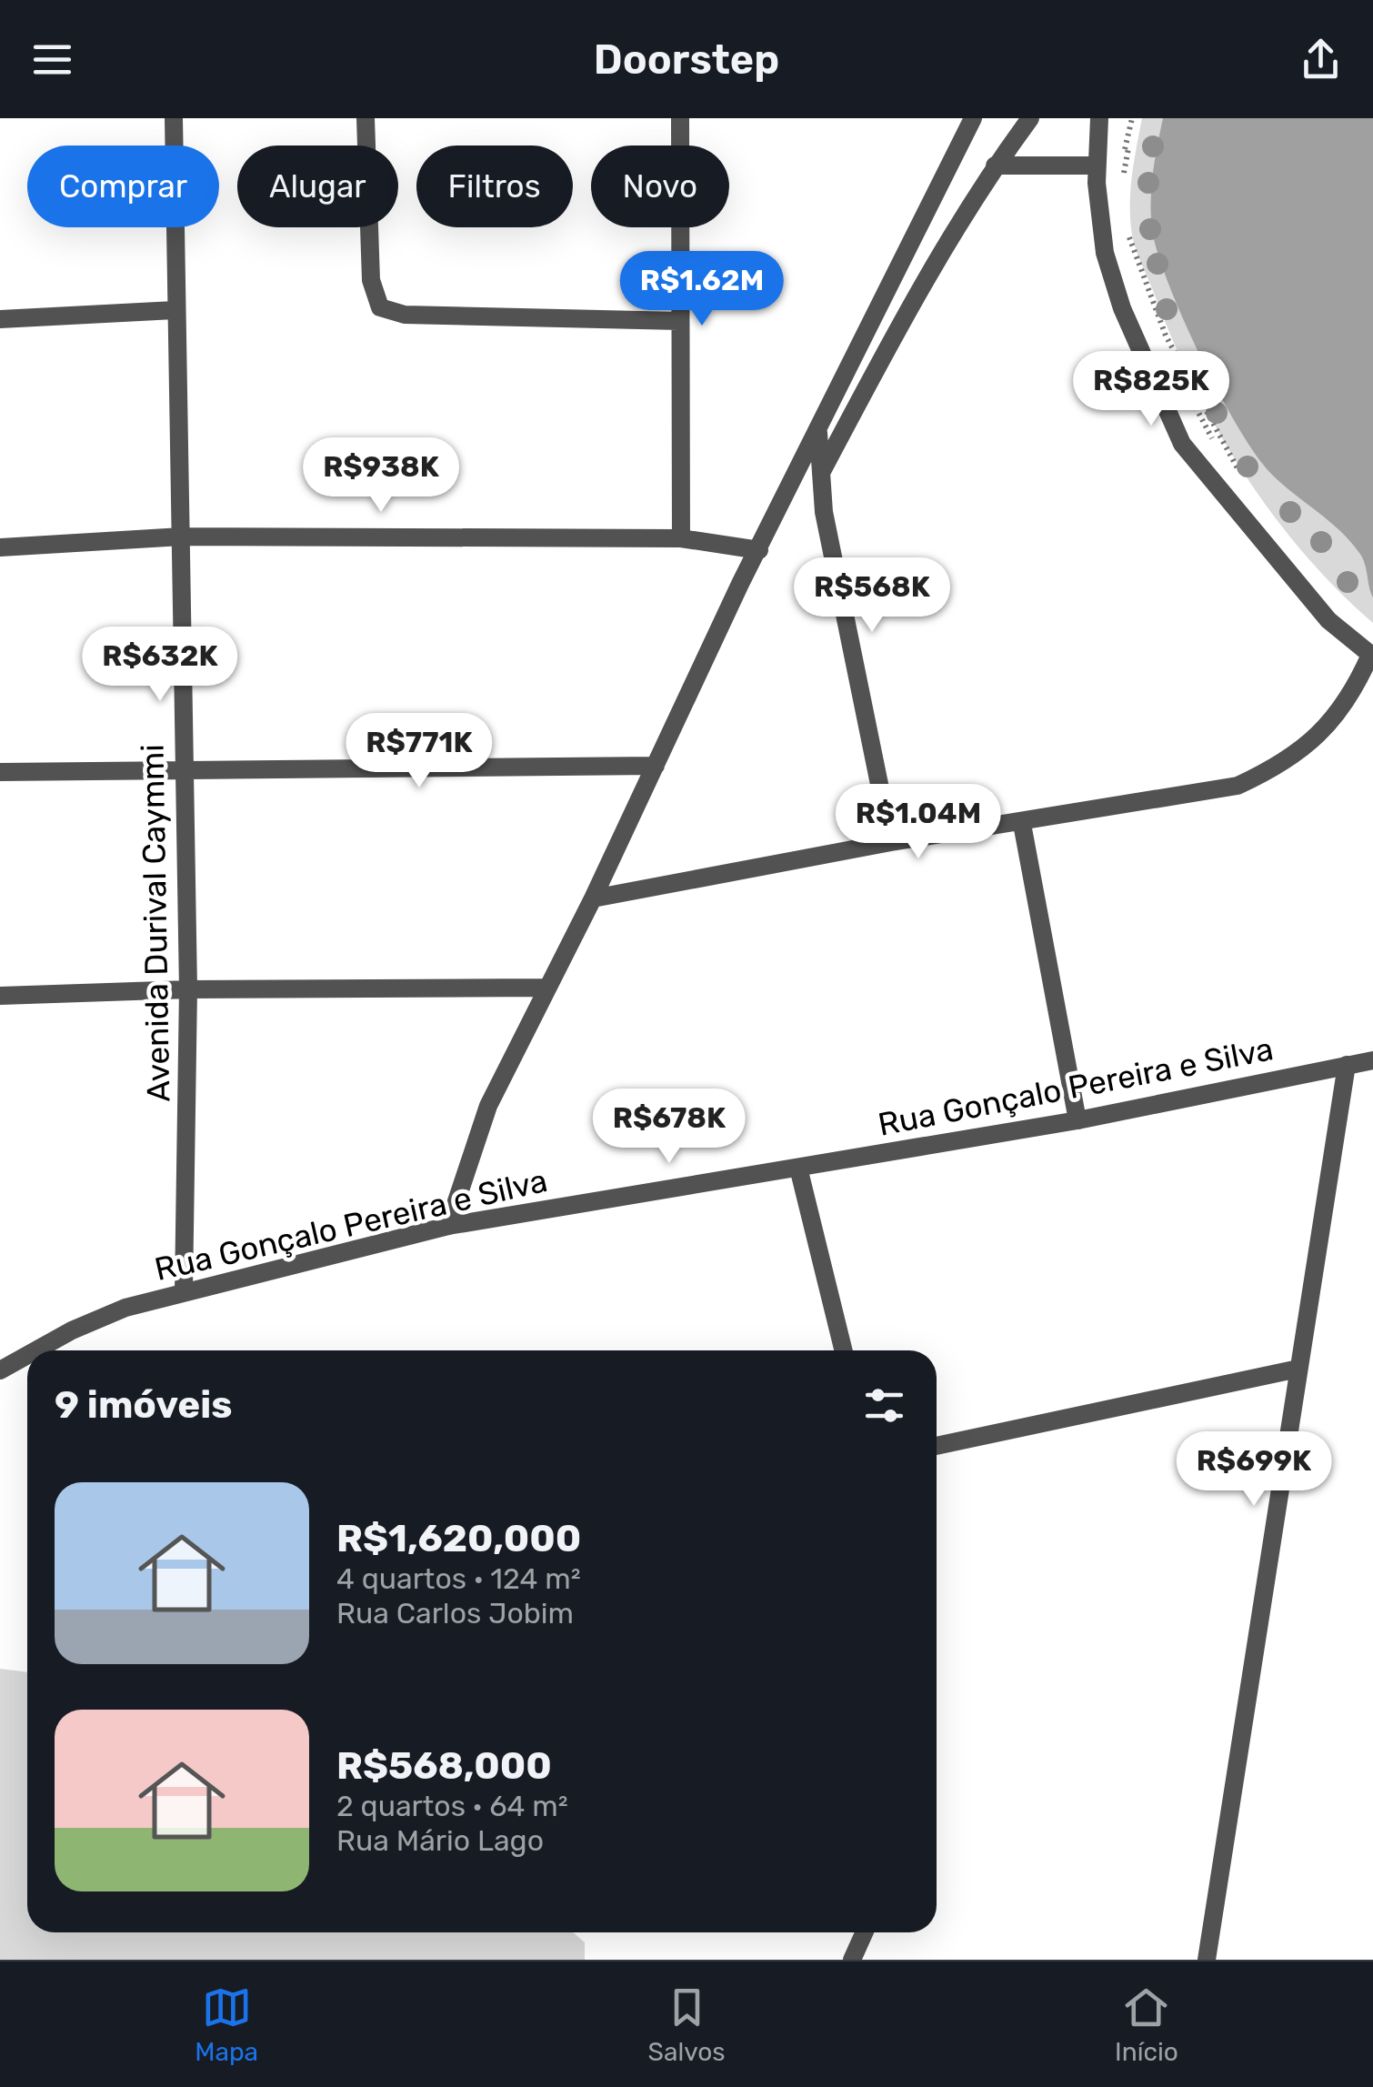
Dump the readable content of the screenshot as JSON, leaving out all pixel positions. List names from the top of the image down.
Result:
{
  "streets": {
    "street": ["Avenida Durival Caymmi", "Rua Gonçalo Pereira e Silva"]
  },
  "crossings": [
    ["Avenida Durival Caymmi", "Rua Gonçalo Pereira e Silva"]
  ],
  "page": {
    "header": "Doorstep",
    "chip": [
      "Comprar",
      "Alugar",
      "Filtros",
      "Novo"
    ],
    "price": [
      "R$1.62M",
      "R$825K",
      "R$938K",
      "R$568K",
      "R$632K",
      "R$771K",
      "R$1.04M",
      "R$678K",
      "R$699K"
    ],
    "heading": "9 imóveis",
    "list": [
      {
        "name": "R$1,620,000",
        "note": "4 quartos · 124 m² · Rua Carlos Jobim"
      },
      {
        "name": "R$568,000",
        "note": "2 quartos · 64 m² · Rua Mário Lago"
      }
    ],
    "tabs": ["Mapa", "Salvos", "Início"]
  }
}
